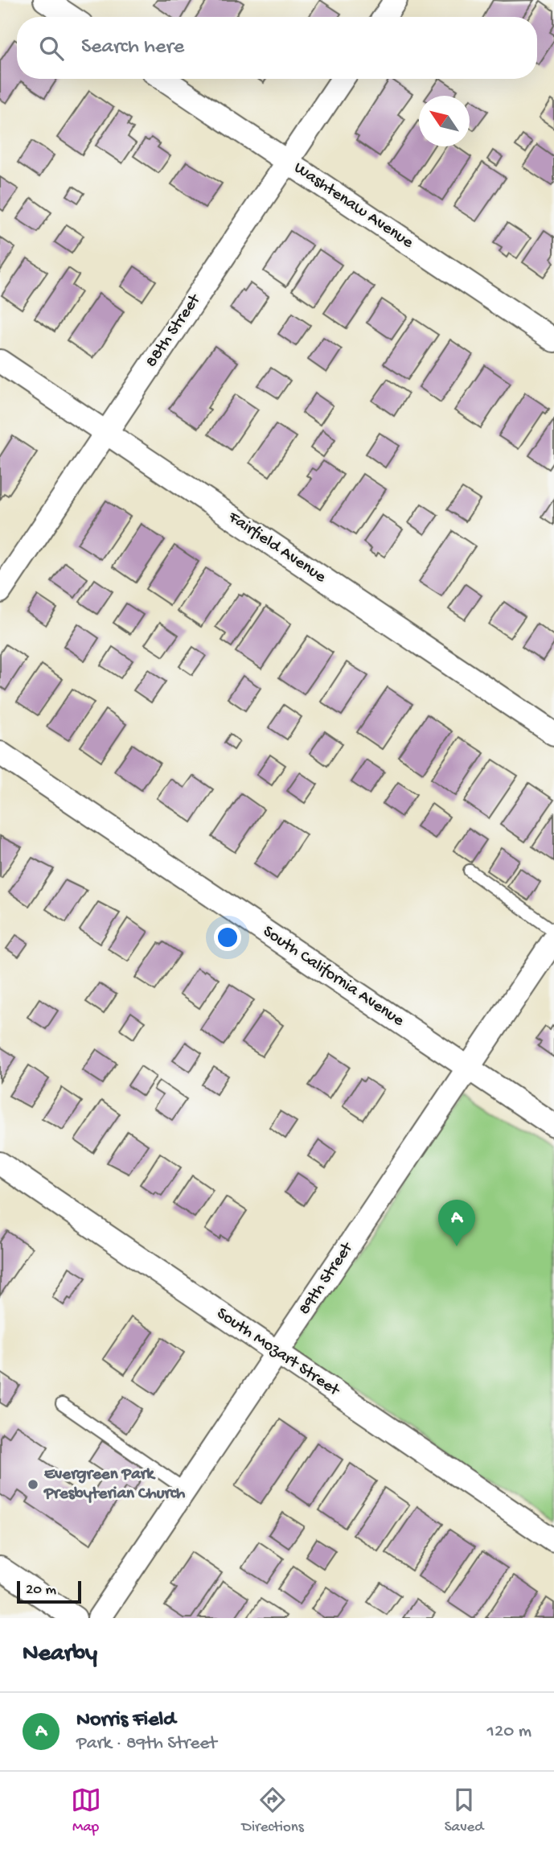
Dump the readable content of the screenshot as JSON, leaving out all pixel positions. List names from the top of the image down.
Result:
{
  "streets": {
    "street": [
      "Washtenaw Avenue",
      "88th Street",
      "Fairfield Avenue",
      "South California Avenue",
      "89th Street",
      "South Mozart Street"
    ]
  },
  "crossings": [
    ["Washtenaw Avenue", "88th Street"],
    ["88th Street", "Fairfield Avenue"],
    ["South California Avenue", "89th Street"],
    ["89th Street", "South Mozart Street"]
  ],
  "places": ["Evergreen Park Presbyterian Church"],
  "scale_bar": "20 m",
  "north": "top left",
  "page": {
    "search": "Search here",
    "pins": "A",
    "scale": "20 m",
    "heading": "Nearby",
    "list": [
      {
        "mark": "A",
        "name": "Norris Field",
        "note": "Park · 89th Street",
        "value": "120 m"
      }
    ],
    "nav": ["Map", "Directions", "Saved"]
  }
}
